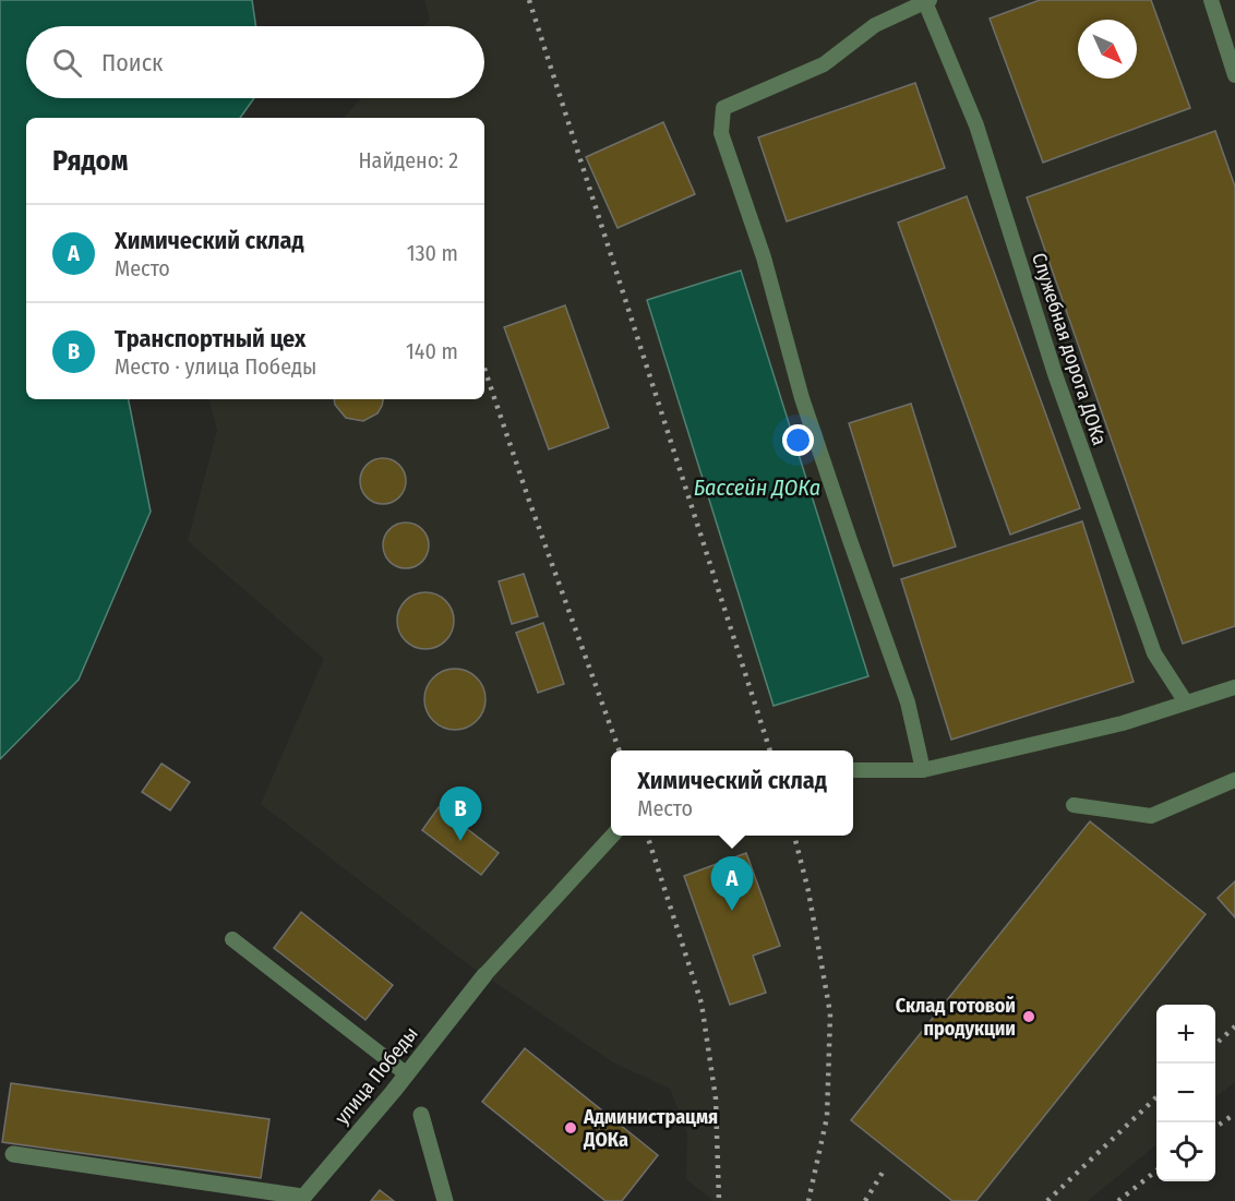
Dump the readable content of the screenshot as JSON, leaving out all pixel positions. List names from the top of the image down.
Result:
{
  "streets": {
    "street": ["улица Победы"],
    "lane": ["Служебная дорога ДОКа"]
  },
  "water": ["Бассейн ДОКа"],
  "places": ["Склад готовой продукции", "Администрацмя ДОКа"],
  "north": "bottom right",
  "page": {
    "search": "Поиск",
    "heading": ["Рядом", "Найдено: 2"],
    "list": [
      {
        "mark": "A",
        "name": "Химический склад",
        "note": "Место",
        "value": "130 m"
      },
      {
        "mark": "B",
        "name": "Транспортный цех",
        "note": "Место · улица Победы",
        "value": "140 m"
      }
    ],
    "popup": ["Химический склад", "Место"],
    "pins": ["B", "A"],
    "map_buttons": ["+", "−"]
  }
}
